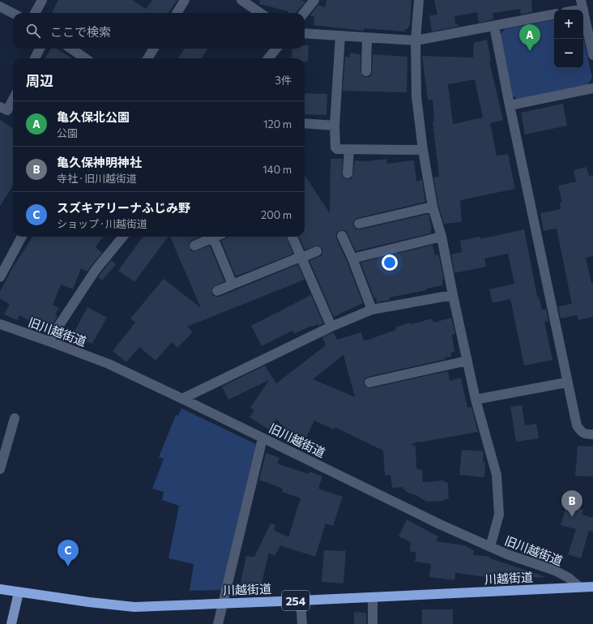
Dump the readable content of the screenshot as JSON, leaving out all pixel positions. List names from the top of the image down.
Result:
{
  "streets": {
    "highway": ["川越街道", "254"],
    "street": ["旧川越街道"]
  },
  "crossings": [
    ["旧川越街道", "川越街道"]
  ],
  "page": {
    "map_buttons": ["+", "−"],
    "search": "ここで検索",
    "pins": ["A", "B", "C"],
    "heading": ["周辺", "3件"],
    "list": [
      {
        "mark": "A",
        "name": "亀久保北公園",
        "note": "公園",
        "value": "120 m"
      },
      {
        "mark": "B",
        "name": "亀久保神明神社",
        "note": "寺社 · 旧川越街道",
        "value": "140 m"
      },
      {
        "mark": "C",
        "name": "スズキアリーナふじみ野",
        "note": "ショップ · 川越街道",
        "value": "200 m"
      }
    ]
  }
}
